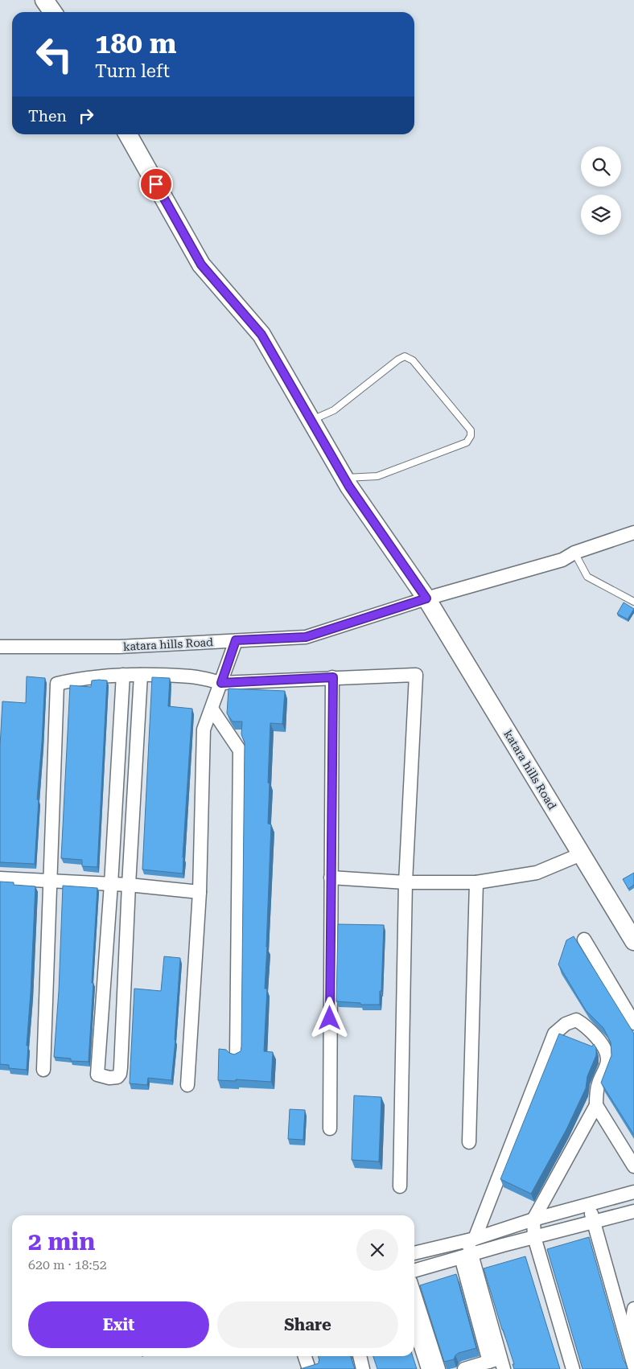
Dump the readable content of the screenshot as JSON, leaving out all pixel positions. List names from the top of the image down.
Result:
{
  "streets": {
    "main road": ["katara hills Road"]
  },
  "page": {
    "turn": ["180 m", "Turn left"],
    "then": "Then",
    "heading": ["2 min", "620 m · 18:52"],
    "buttons": ["Exit", "Share"]
  }
}
